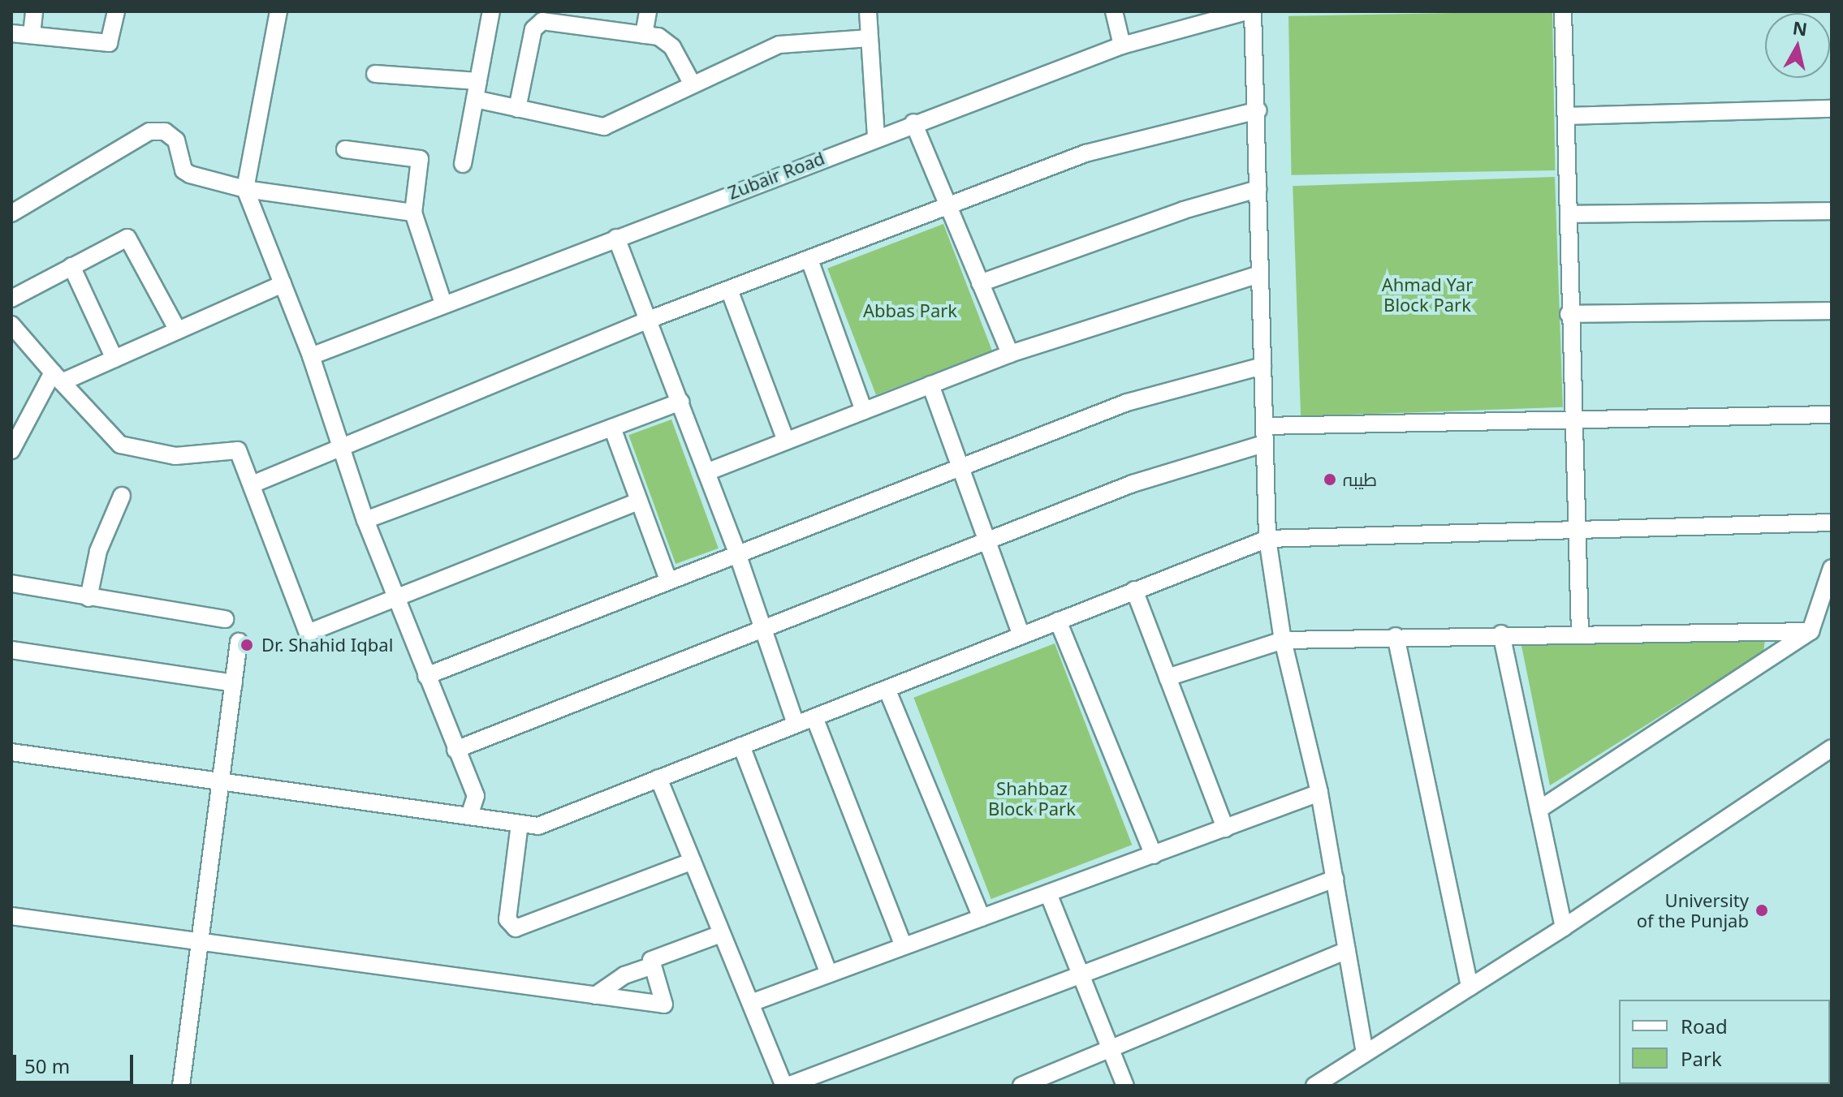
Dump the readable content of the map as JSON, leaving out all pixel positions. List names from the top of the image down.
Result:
{
  "streets": {
    "street": ["Zubair Road"]
  },
  "parks": ["Ahmad Yar Block Park", "Abbas Park", "Shahbaz Block Park"],
  "places": ["طیبہ", "Dr. Shahid Iqbal", "University of the Punjab"],
  "legend": ["Road", "Park"],
  "scale_bar": "50 m",
  "north": "top"
}
